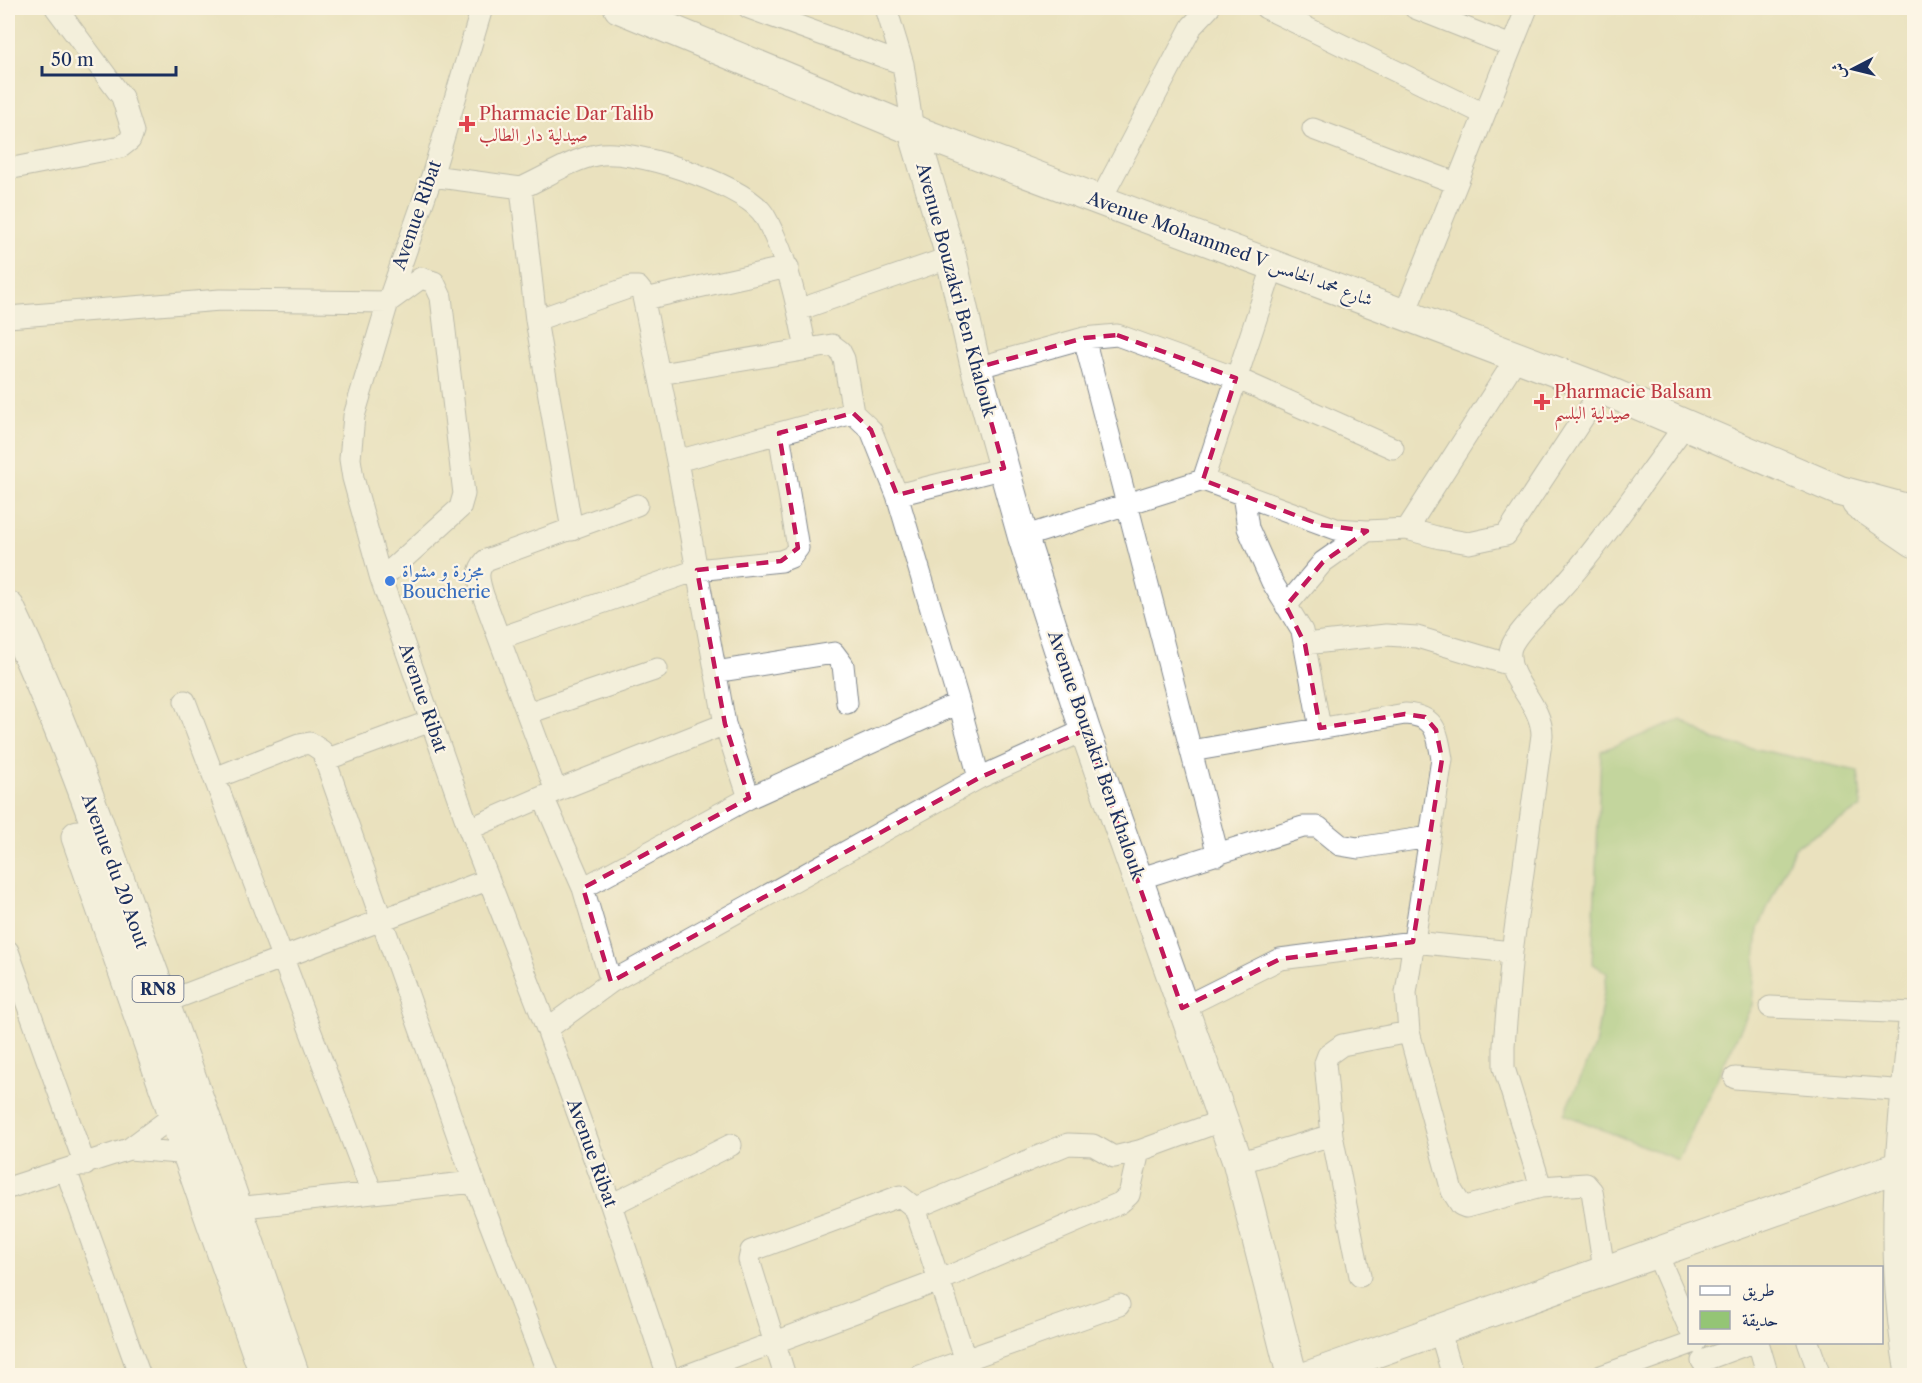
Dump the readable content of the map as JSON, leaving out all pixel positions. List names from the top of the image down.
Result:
{
  "streets": {
    "main road": ["Avenue du 20 Aout", "RN8"],
    "street": ["Avenue Ribat", "Avenue Mohammed V شارع محمد الخامس", "Avenue Bouzakri Ben Khalouk"]
  },
  "crossings": [
    ["Avenue Mohammed V شارع محمد الخامس", "Avenue Bouzakri Ben Khalouk"]
  ],
  "places": {
    "health": ["Pharmacie Dar Talib صيدلية دار الطالب", "Pharmacie Balsam صيدلية البلسم"],
    "other": ["مجزرة و مشواة Boucherie"]
  },
  "legend": ["طريق", "حديقة"],
  "scale_bar": "50 m",
  "north": "left"
}
